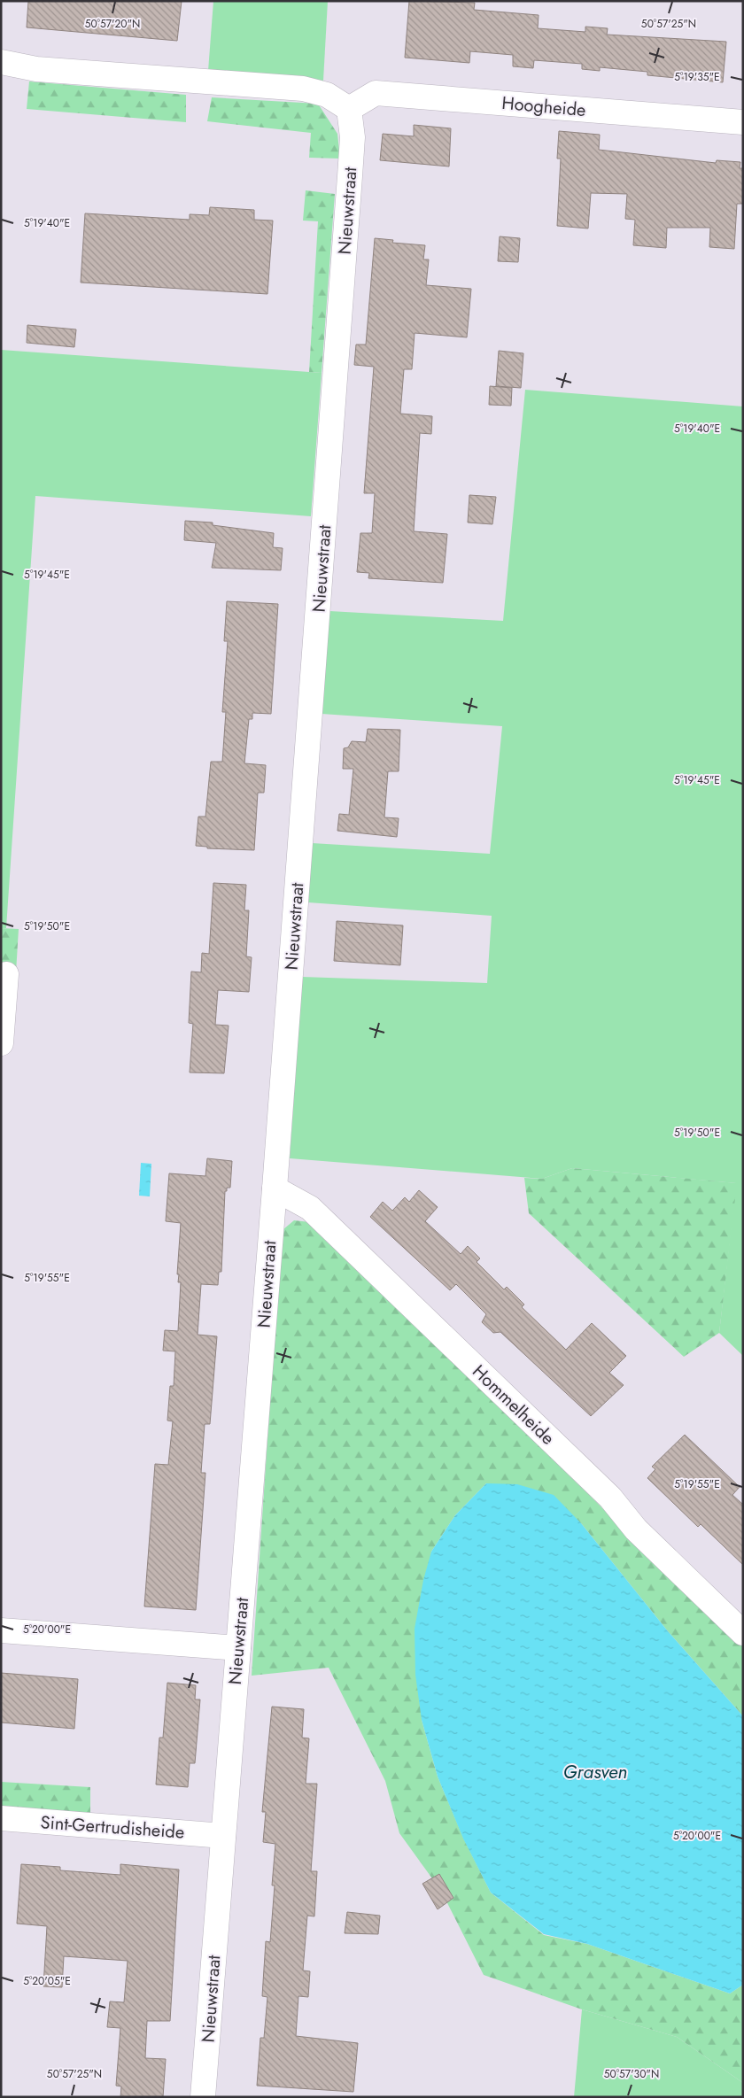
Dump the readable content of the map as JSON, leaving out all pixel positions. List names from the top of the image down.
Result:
{
  "streets": {
    "street": [
      "Hoogheide",
      "Nieuwstraat",
      "Hommelheide",
      "Sint-Gertrudisheide"
    ]
  },
  "crossings": [
    ["Hoogheide", "Nieuwstraat"],
    ["Nieuwstraat", "Hommelheide"],
    ["Nieuwstraat", "Sint-Gertrudisheide"]
  ],
  "water": ["Grasven"],
  "coordinates": [
    "50°57'20\"N",
    "50°57'25\"N",
    "5°19'35\"E",
    "5°19'40\"E",
    "5°19'45\"E",
    "5°19'50\"E",
    "5°19'55\"E",
    "5°20'00\"E",
    "5°20'05\"E",
    "50°57'30\"N"
  ]
}
